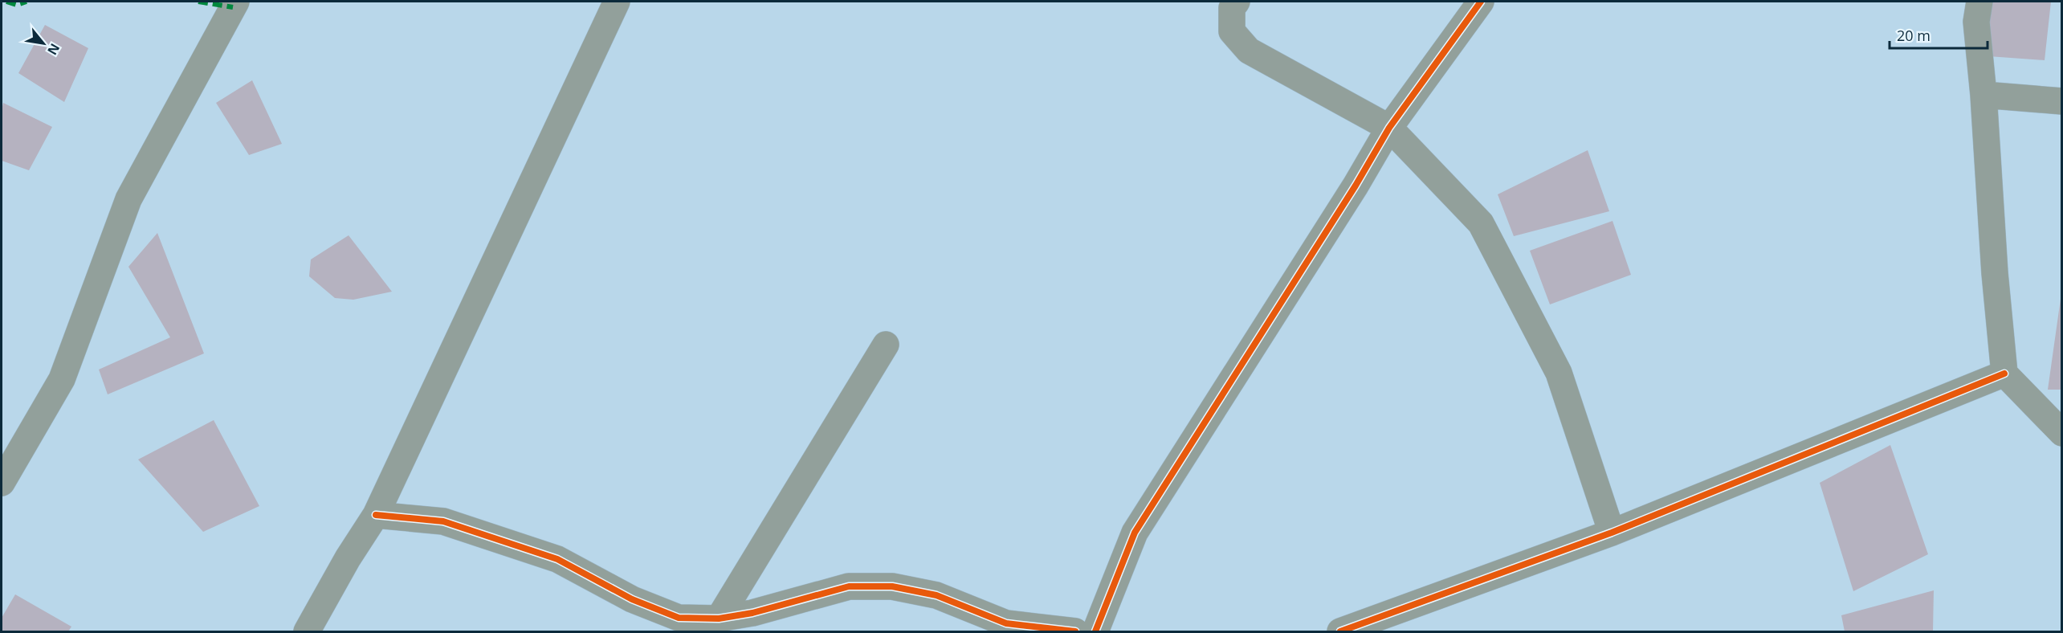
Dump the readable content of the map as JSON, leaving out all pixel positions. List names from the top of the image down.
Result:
{
  "scale_bar": "20 m",
  "north": "bottom right"
}
